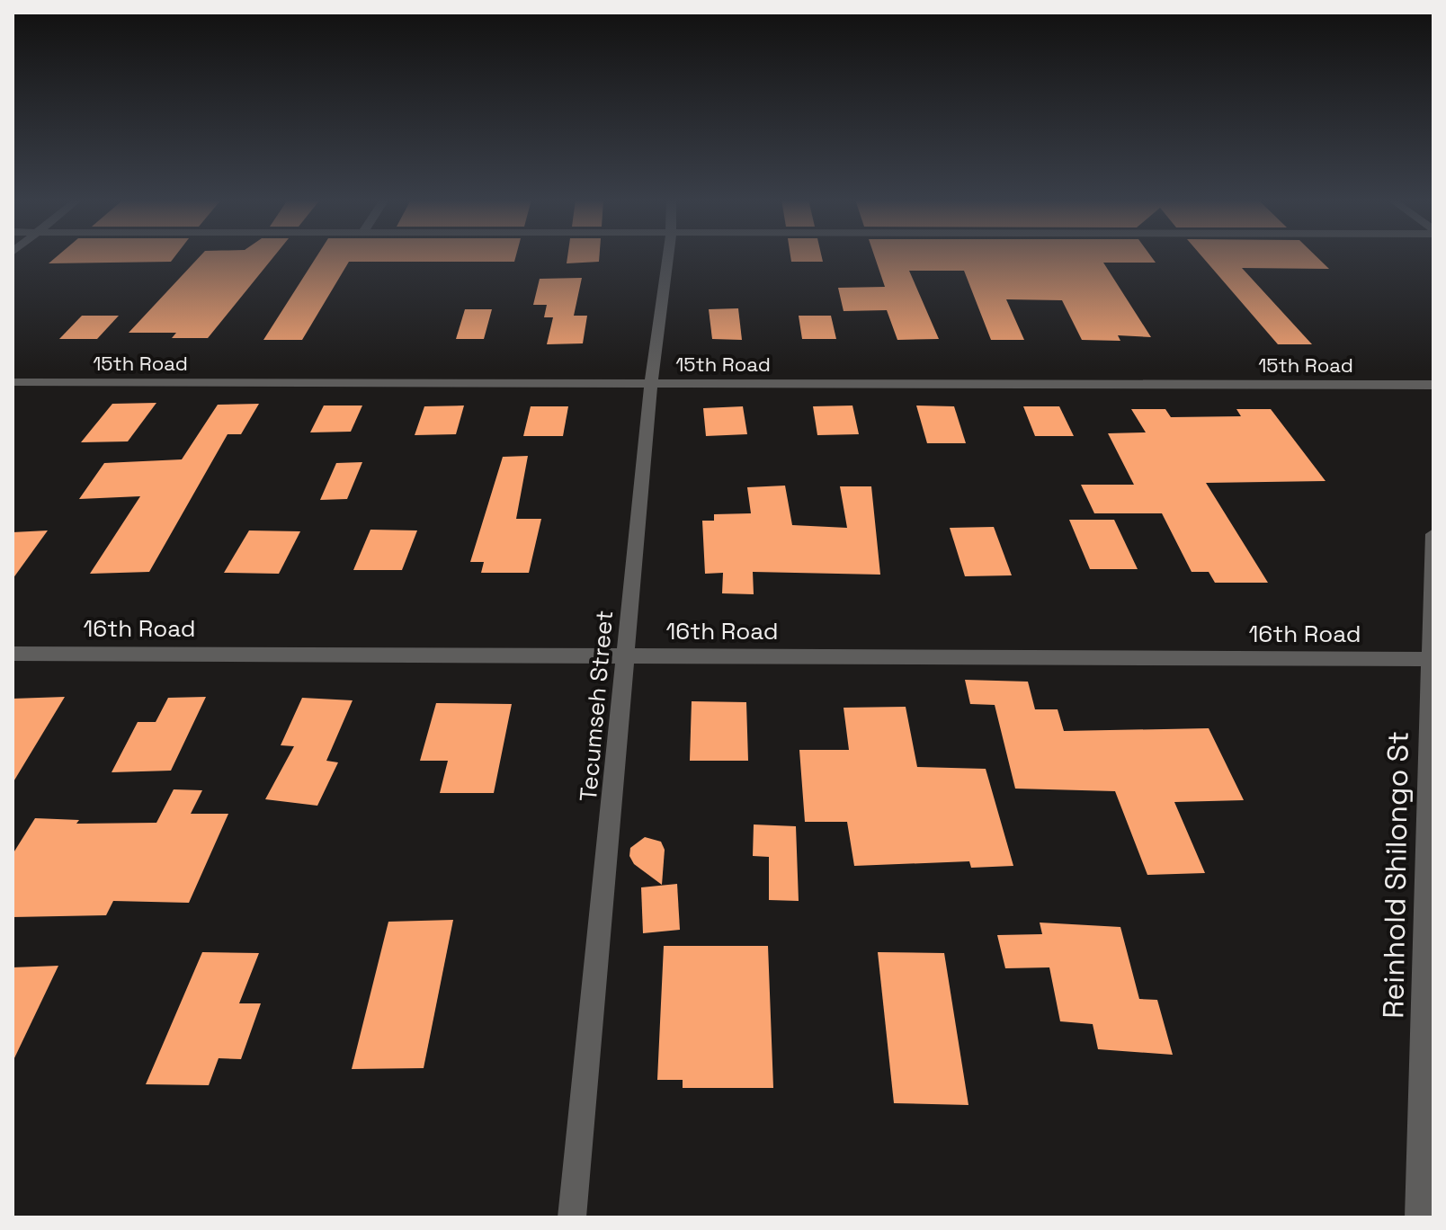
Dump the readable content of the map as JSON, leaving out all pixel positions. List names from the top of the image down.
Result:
{
  "streets": {
    "street": [
      "15th Road",
      "16th Road",
      "Tecumseh Street",
      "Reinhold Shilongo St"
    ]
  },
  "crossings": [
    ["15th Road", "Tecumseh Street"],
    ["16th Road", "Tecumseh Street"],
    ["16th Road", "Reinhold Shilongo St"]
  ]
}
